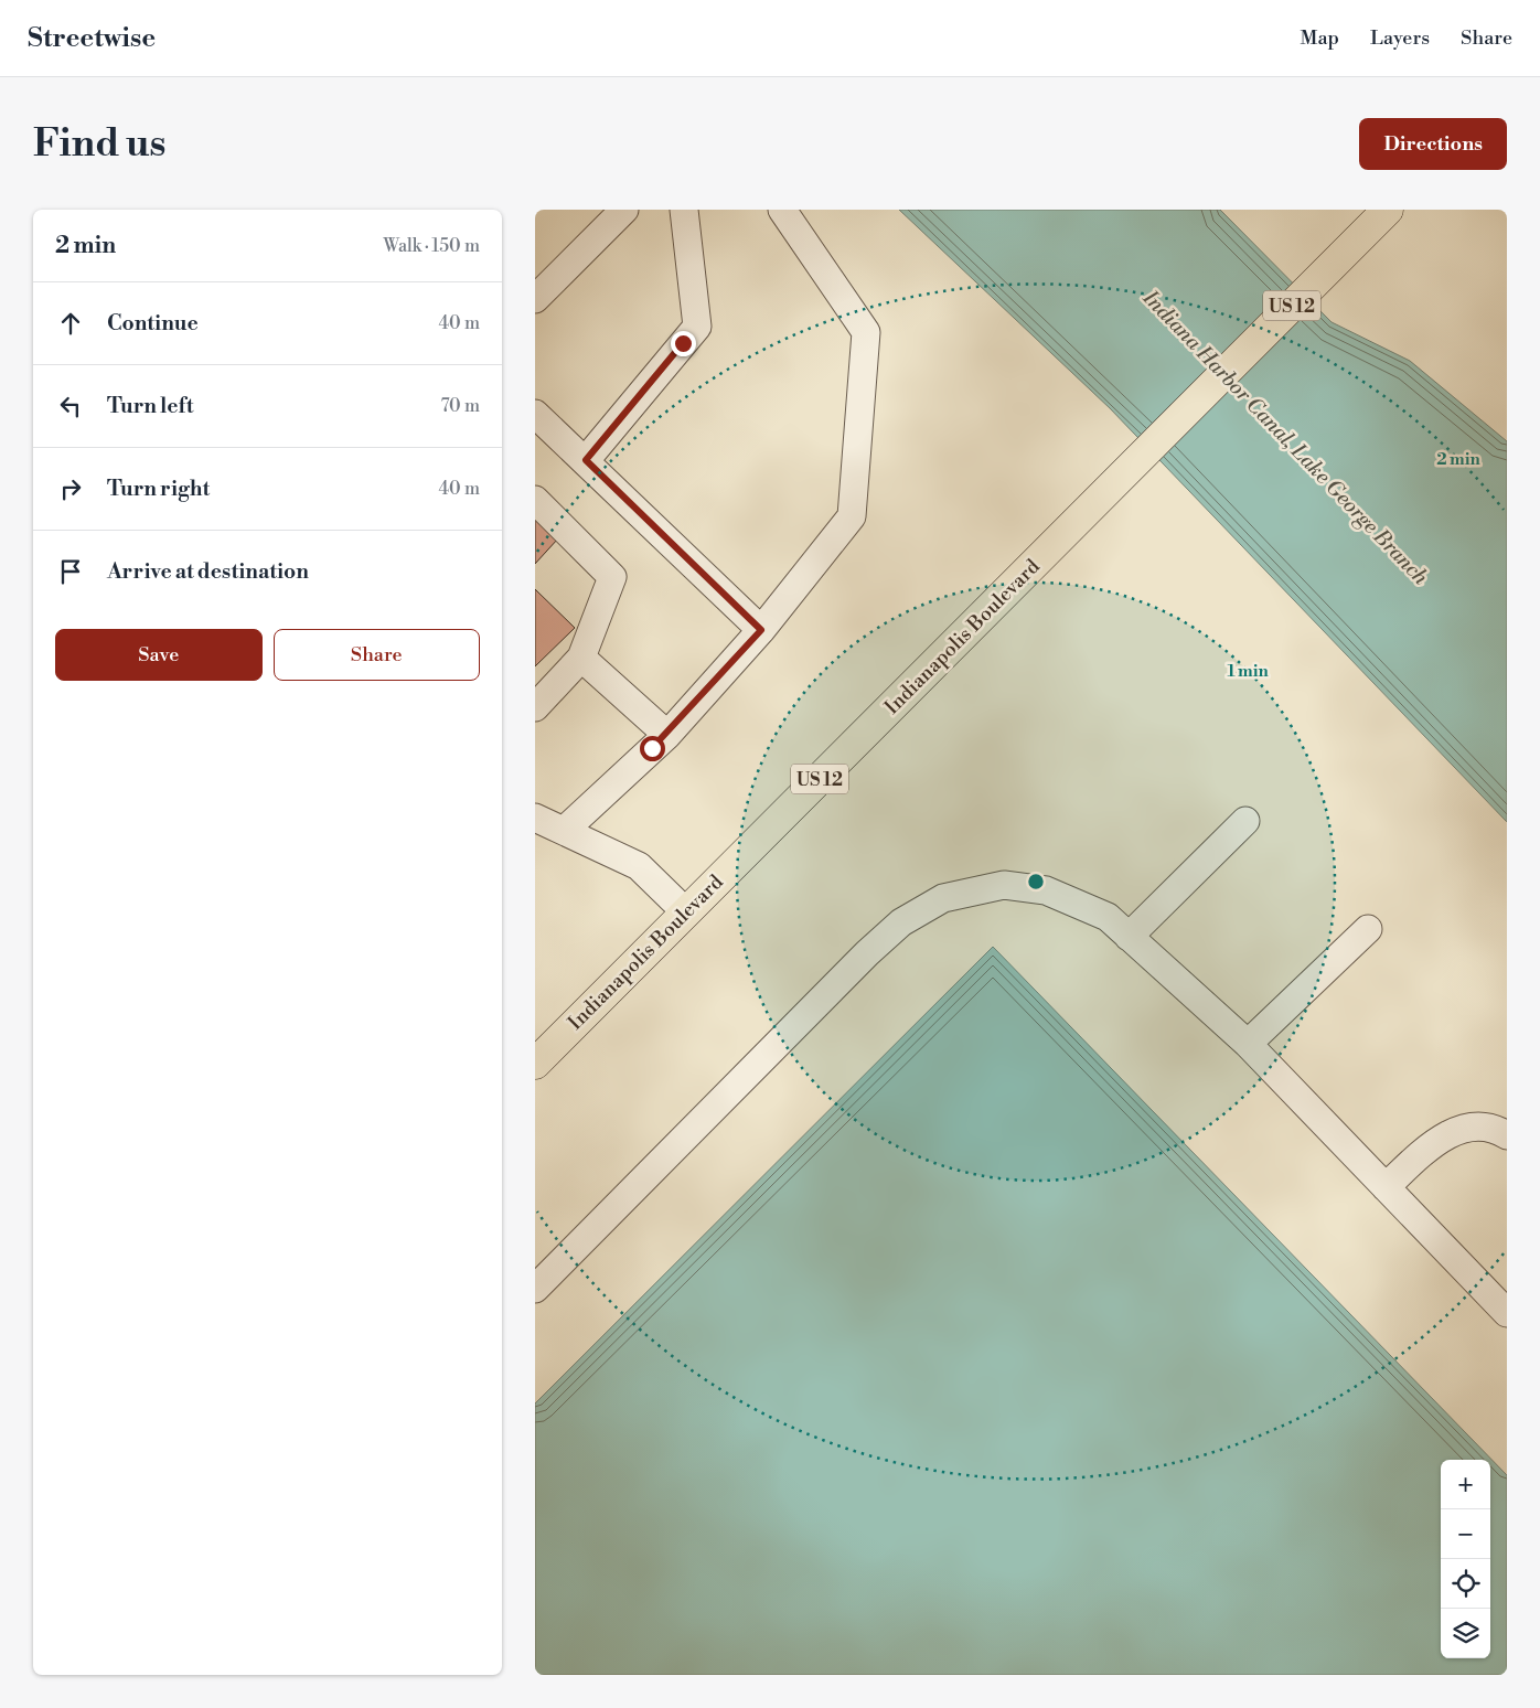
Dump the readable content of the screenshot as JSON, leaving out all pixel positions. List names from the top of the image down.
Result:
{
  "streets": {
    "main road": ["US 12", "Indianapolis Boulevard"]
  },
  "water": ["Indiana Harbor Canal, Lake George Branch"],
  "page": {
    "header": "Streetwise",
    "nav": ["Map", "Layers", "Share"],
    "buttons": [
      "Directions",
      ["Save", "Share"]
    ],
    "title": "Find us",
    "heading": ["2 min", "Walk · 150 m"],
    "list": [
      ["Continue", "40 m"],
      ["Turn left", "70 m"],
      ["Turn right", "40 m"],
      "Arrive at destination"
    ],
    "map_buttons": ["+", "−"]
  },
  "rings": ["2 min", "1 min"]
}
